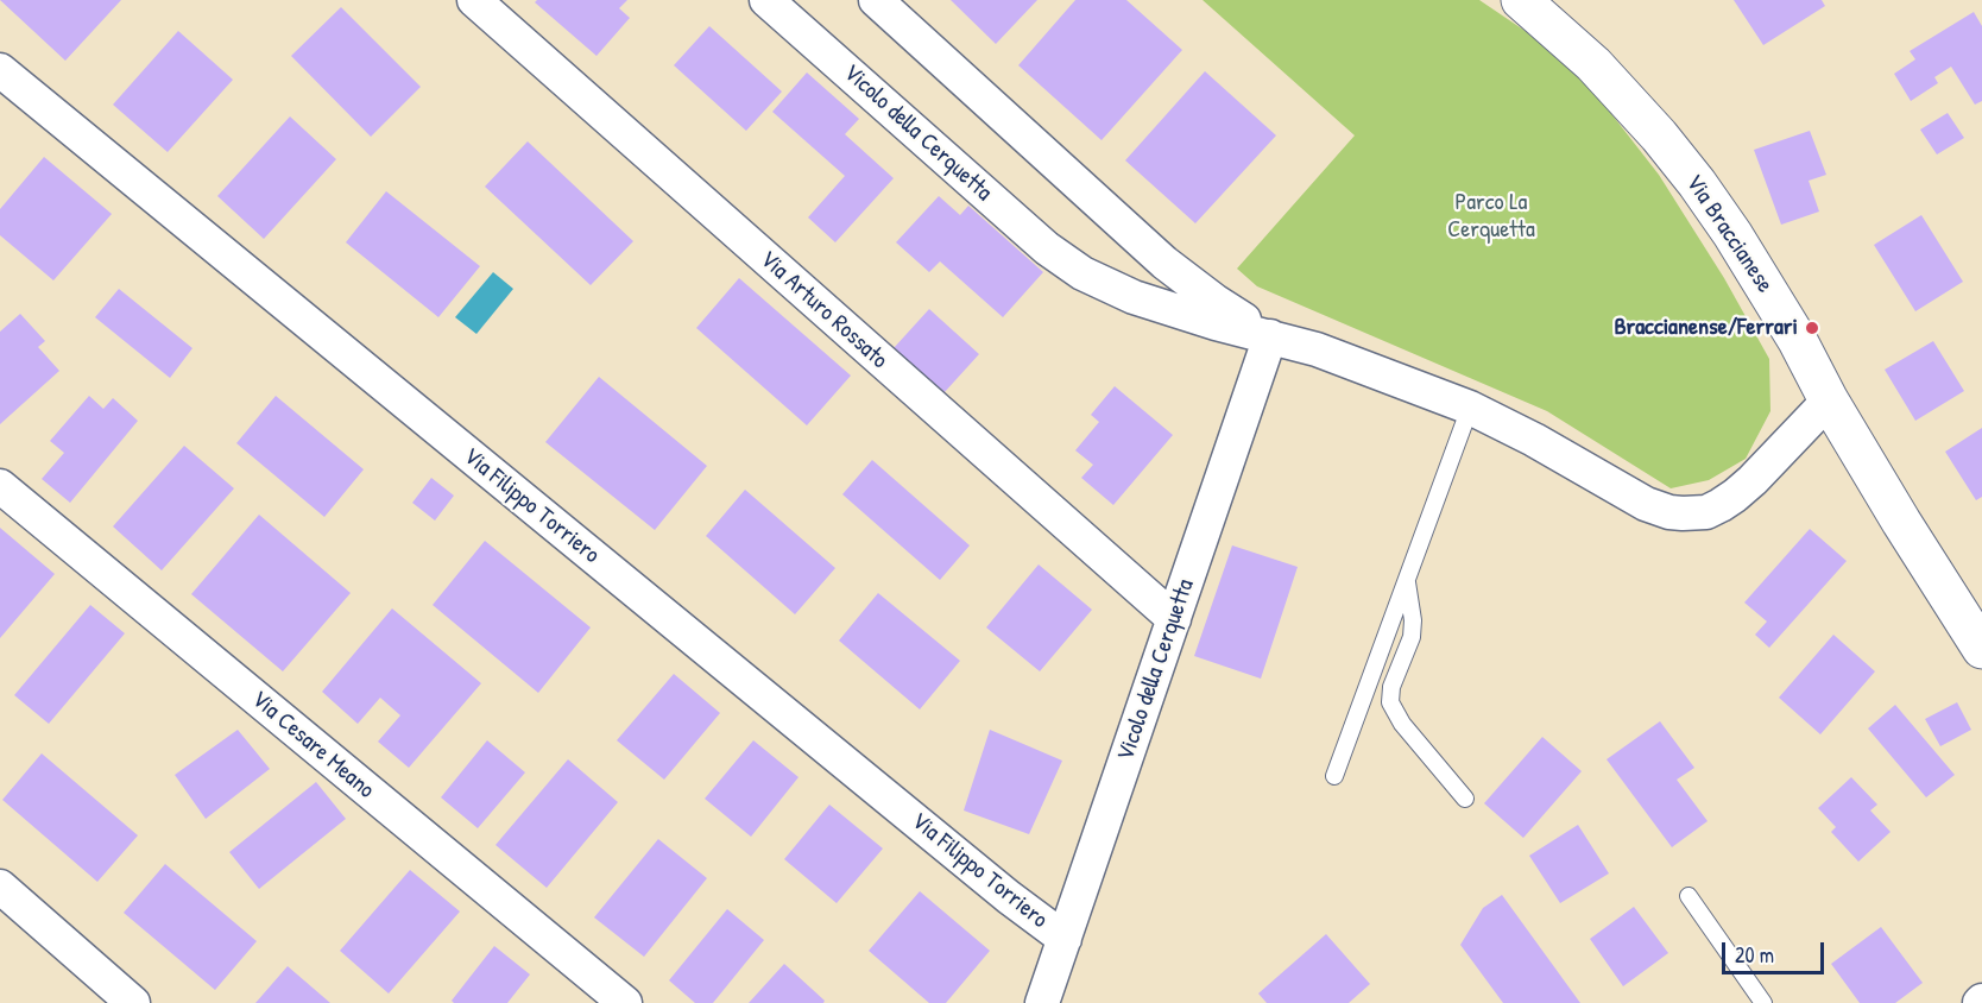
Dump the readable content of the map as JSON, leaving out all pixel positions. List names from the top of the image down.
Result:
{
  "streets": {
    "street": [
      "Vicolo della Cerquetta",
      "Via Braccianese",
      "Via Arturo Rossato",
      "Via Filippo Torriero",
      "Via Cesare Meano"
    ]
  },
  "crossings": [
    ["Vicolo della Cerquetta", "Via Braccianese"],
    ["Vicolo della Cerquetta", "Via Arturo Rossato"],
    ["Vicolo della Cerquetta", "Via Filippo Torriero"]
  ],
  "parks": ["Parco La Cerquetta"],
  "places": ["Braccianense/Ferrari"],
  "scale_bar": "20 m"
}
